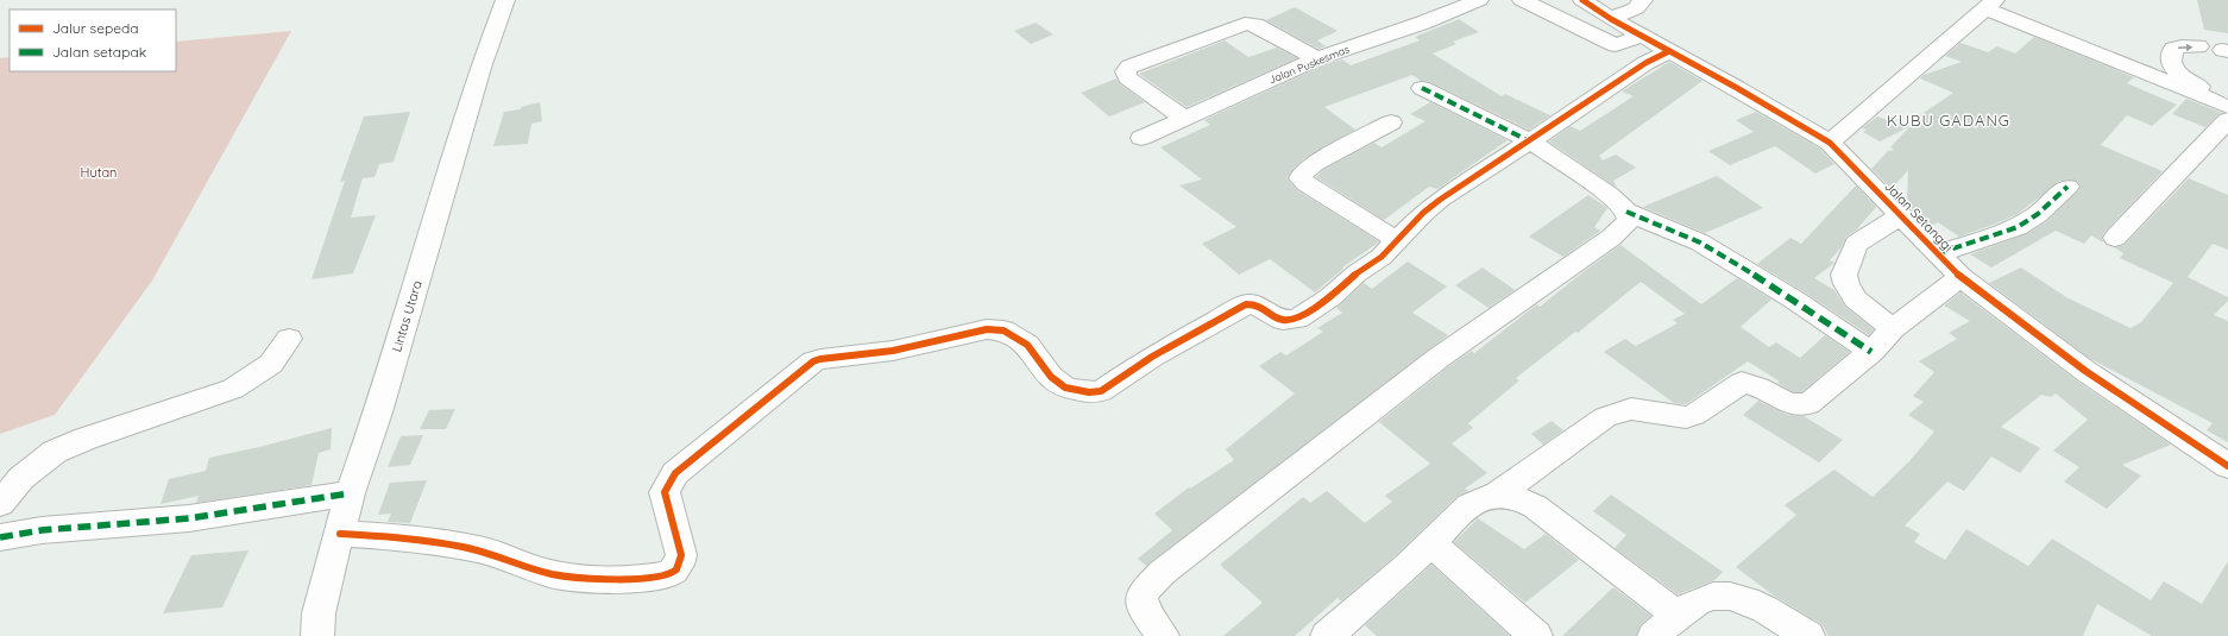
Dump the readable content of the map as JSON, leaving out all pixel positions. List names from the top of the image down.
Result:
{
  "streets": {
    "street": ["Jalan Puskesmas", "Jalan Setanggi", "Lintas Utara"]
  },
  "districts": ["KUBU GADANG"],
  "parks": ["Hutan"],
  "legend": ["Jalur sepeda", "Jalan setapak"]
}
